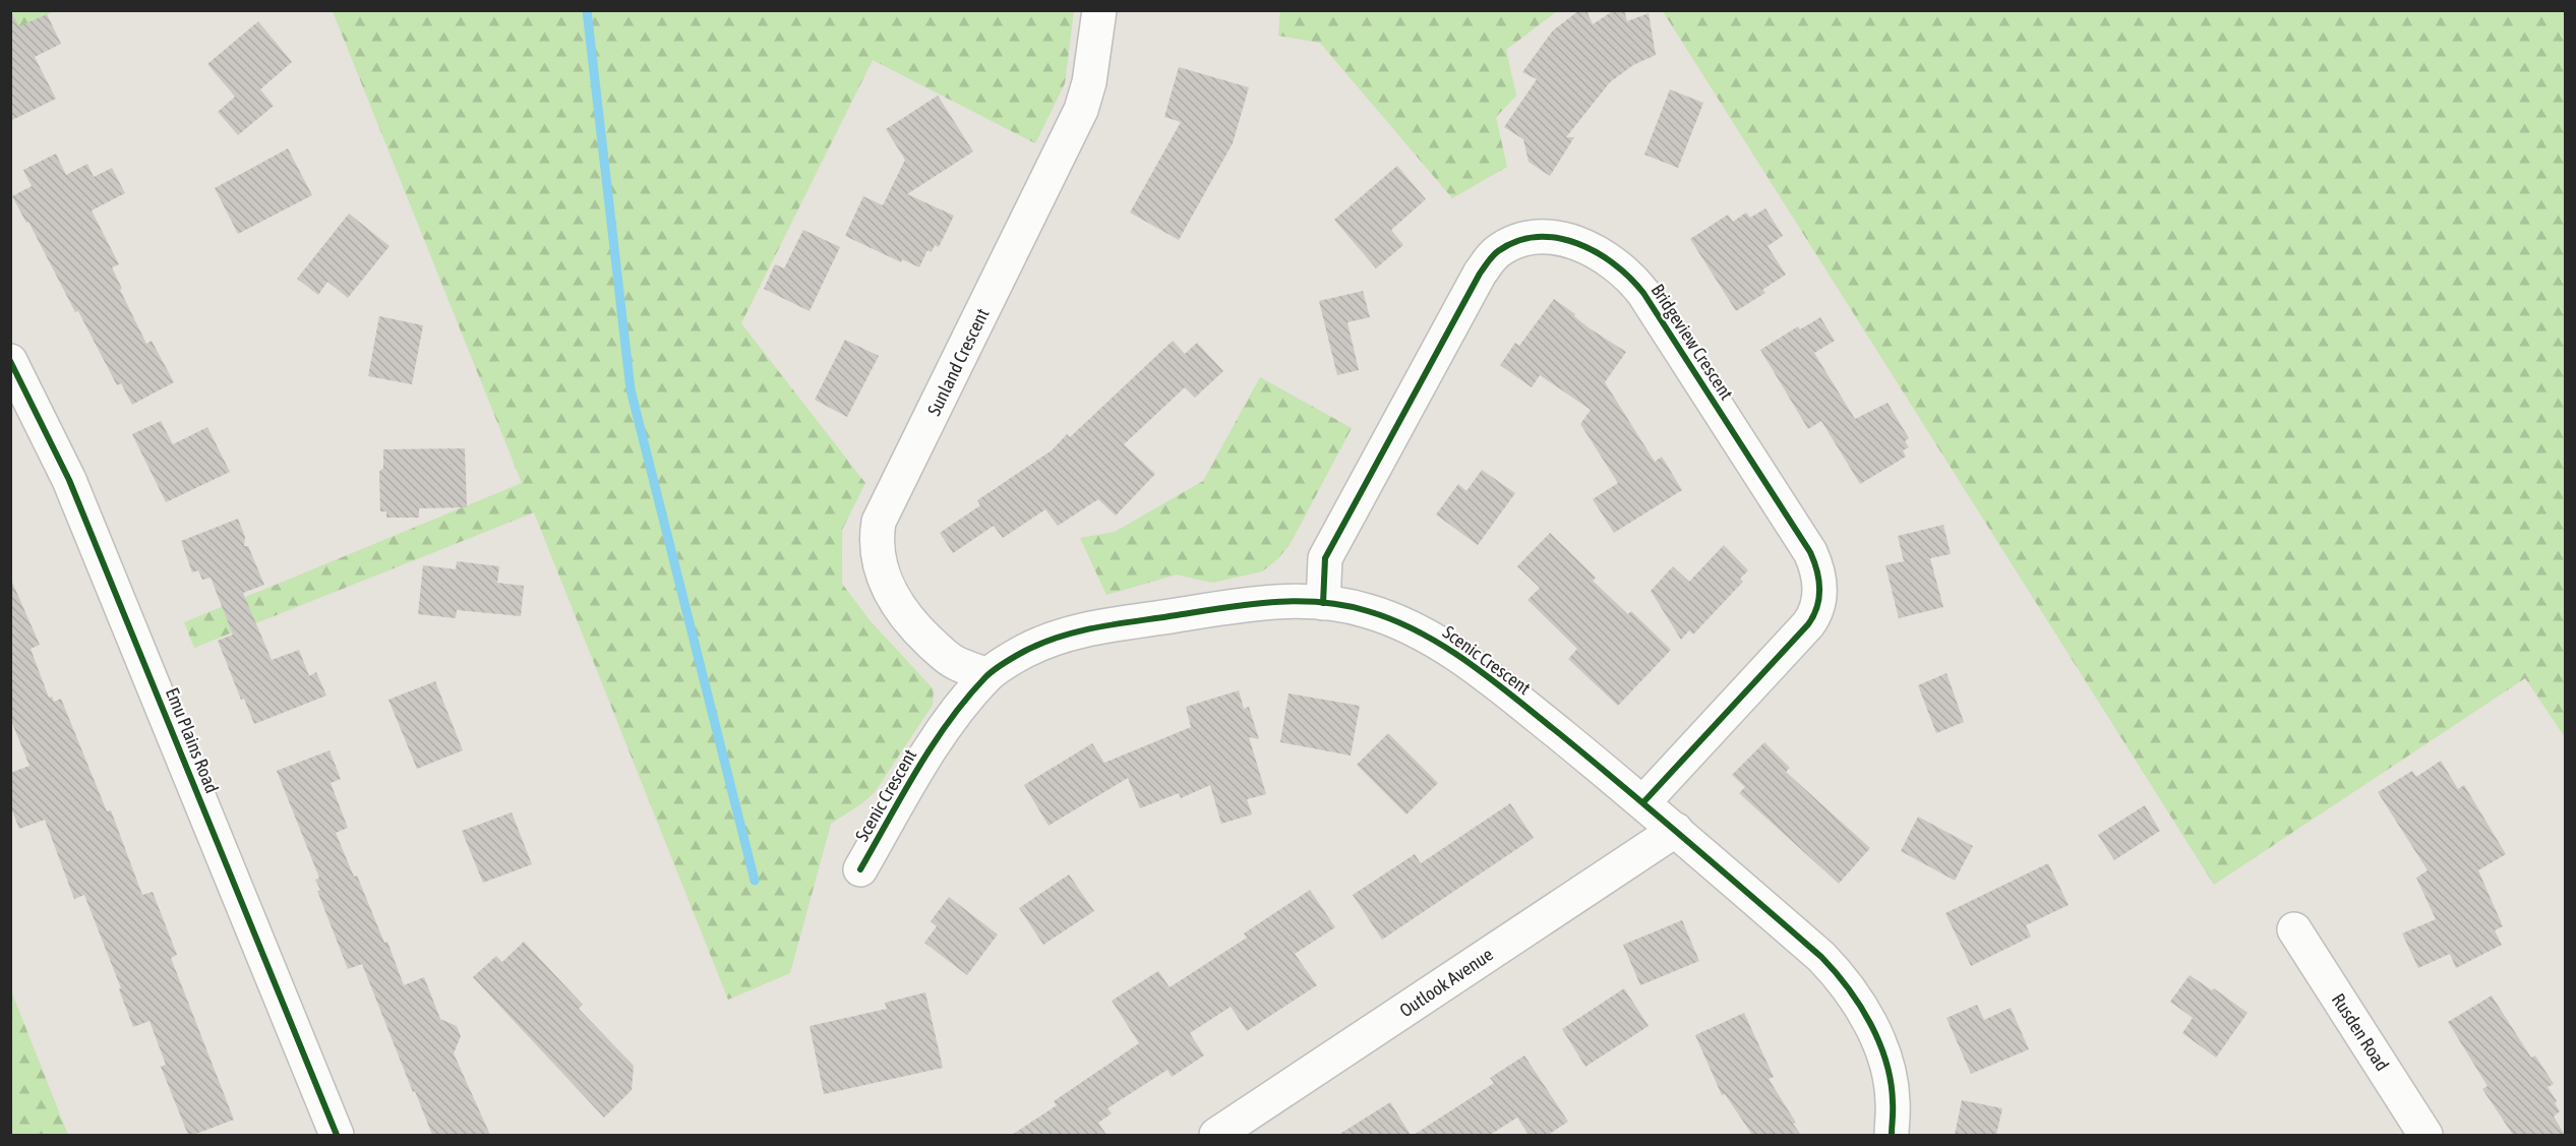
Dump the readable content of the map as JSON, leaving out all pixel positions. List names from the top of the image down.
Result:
{
  "streets": {
    "street": [
      "Bridgeview Crescent",
      "Sunland Crescent",
      "Scenic Crescent",
      "Emu Plains Road",
      "Outlook Avenue",
      "Rusden Road"
    ]
  },
  "crossings": [
    ["Bridgeview Crescent", "Scenic Crescent"],
    ["Sunland Crescent", "Scenic Crescent"],
    ["Scenic Crescent", "Outlook Avenue"]
  ]
}
